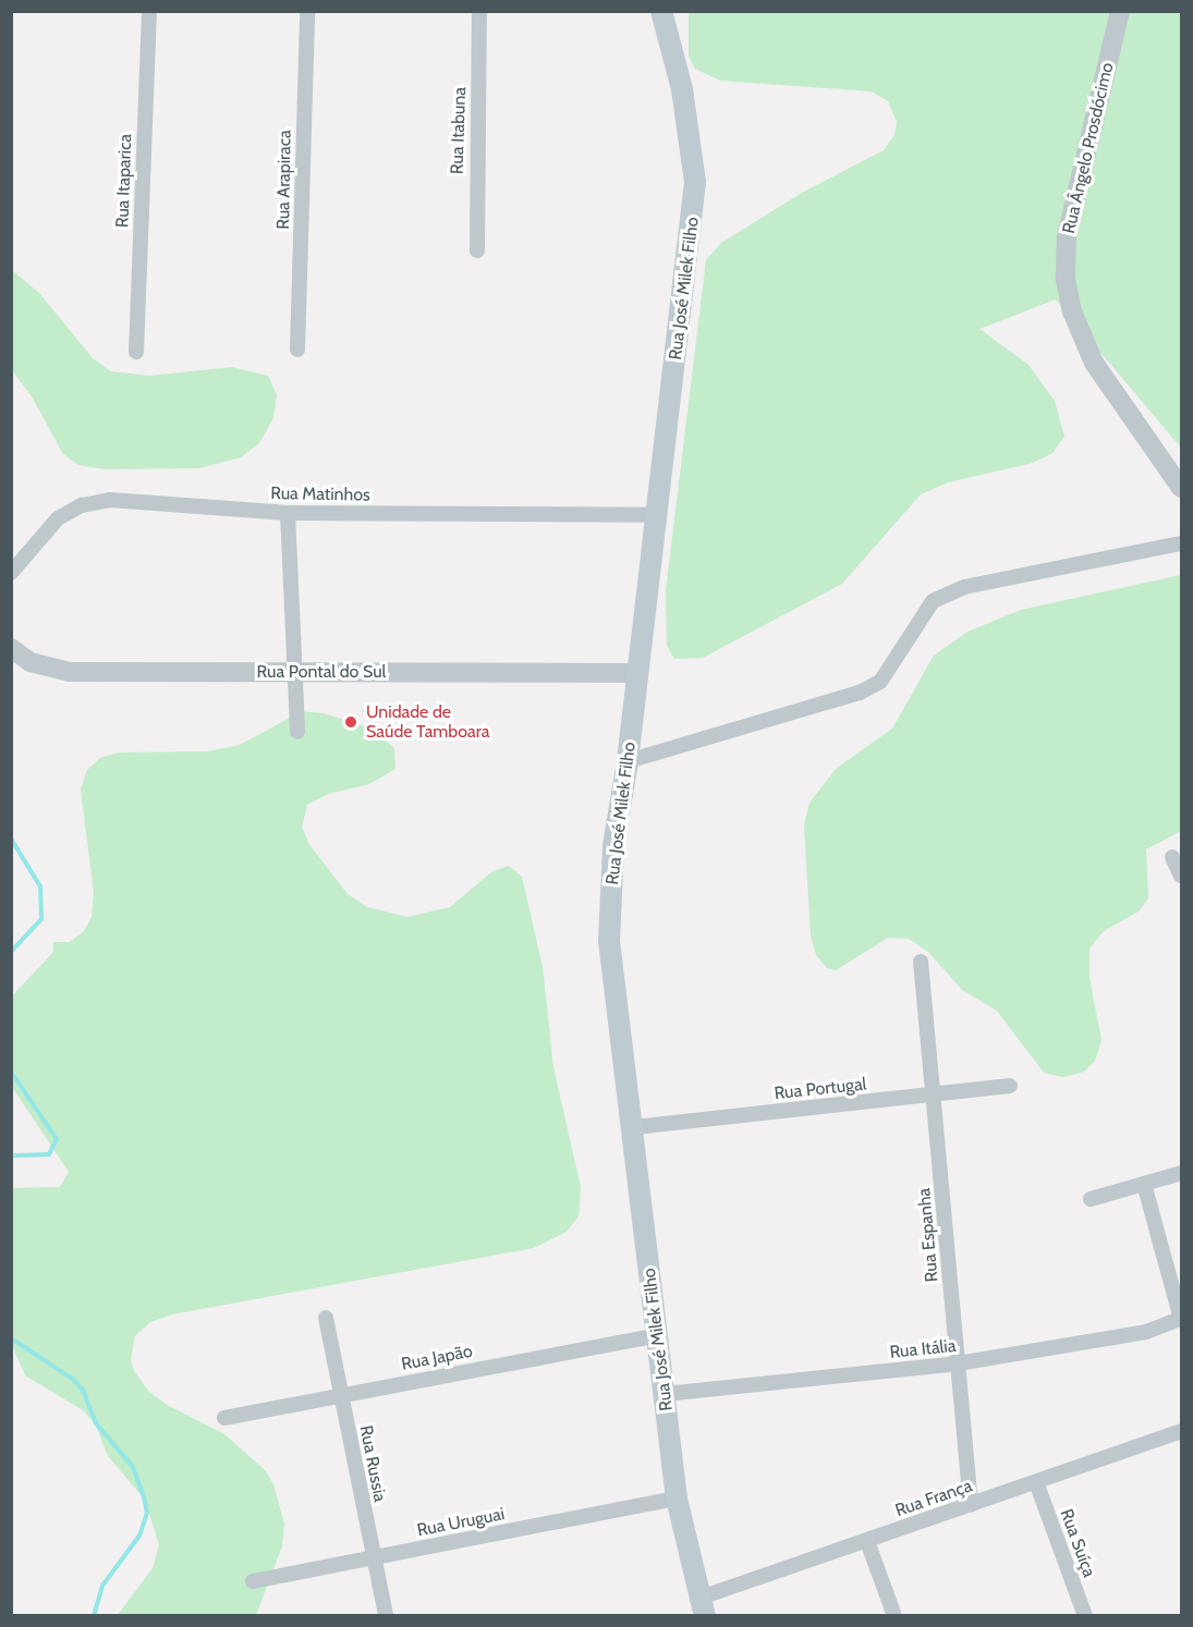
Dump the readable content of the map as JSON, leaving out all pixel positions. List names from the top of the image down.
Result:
{
  "streets": {
    "main road": ["Rua José Milek Filho"],
    "street": [
      "Rua Itabuna",
      "Rua Ângelo Prosdócimo",
      "Rua Arapiraca",
      "Rua Itaparica",
      "Rua Matinhos",
      "Rua Pontal do Sul",
      "Rua Portugal",
      "Rua Espanha",
      "Rua Itália",
      "Rua Japão",
      "Rua Russia",
      "Rua França",
      "Rua Uruguai",
      "Rua Suíça"
    ]
  },
  "crossings": [
    ["Rua José Milek Filho", "Rua Matinhos"],
    ["Rua José Milek Filho", "Rua Pontal do Sul"],
    ["Rua José Milek Filho", "Rua Portugal"],
    ["Rua José Milek Filho", "Rua Itália"],
    ["Rua José Milek Filho", "Rua Japão"],
    ["Rua José Milek Filho", "Rua França"],
    ["Rua José Milek Filho", "Rua Uruguai"],
    ["Rua Portugal", "Rua Espanha"],
    ["Rua Espanha", "Rua Itália"],
    ["Rua Espanha", "Rua França"],
    ["Rua Japão", "Rua Russia"],
    ["Rua Russia", "Rua Uruguai"],
    ["Rua França", "Rua Suíça"]
  ],
  "places": ["Unidade de Saúde Tamboara"]
}
